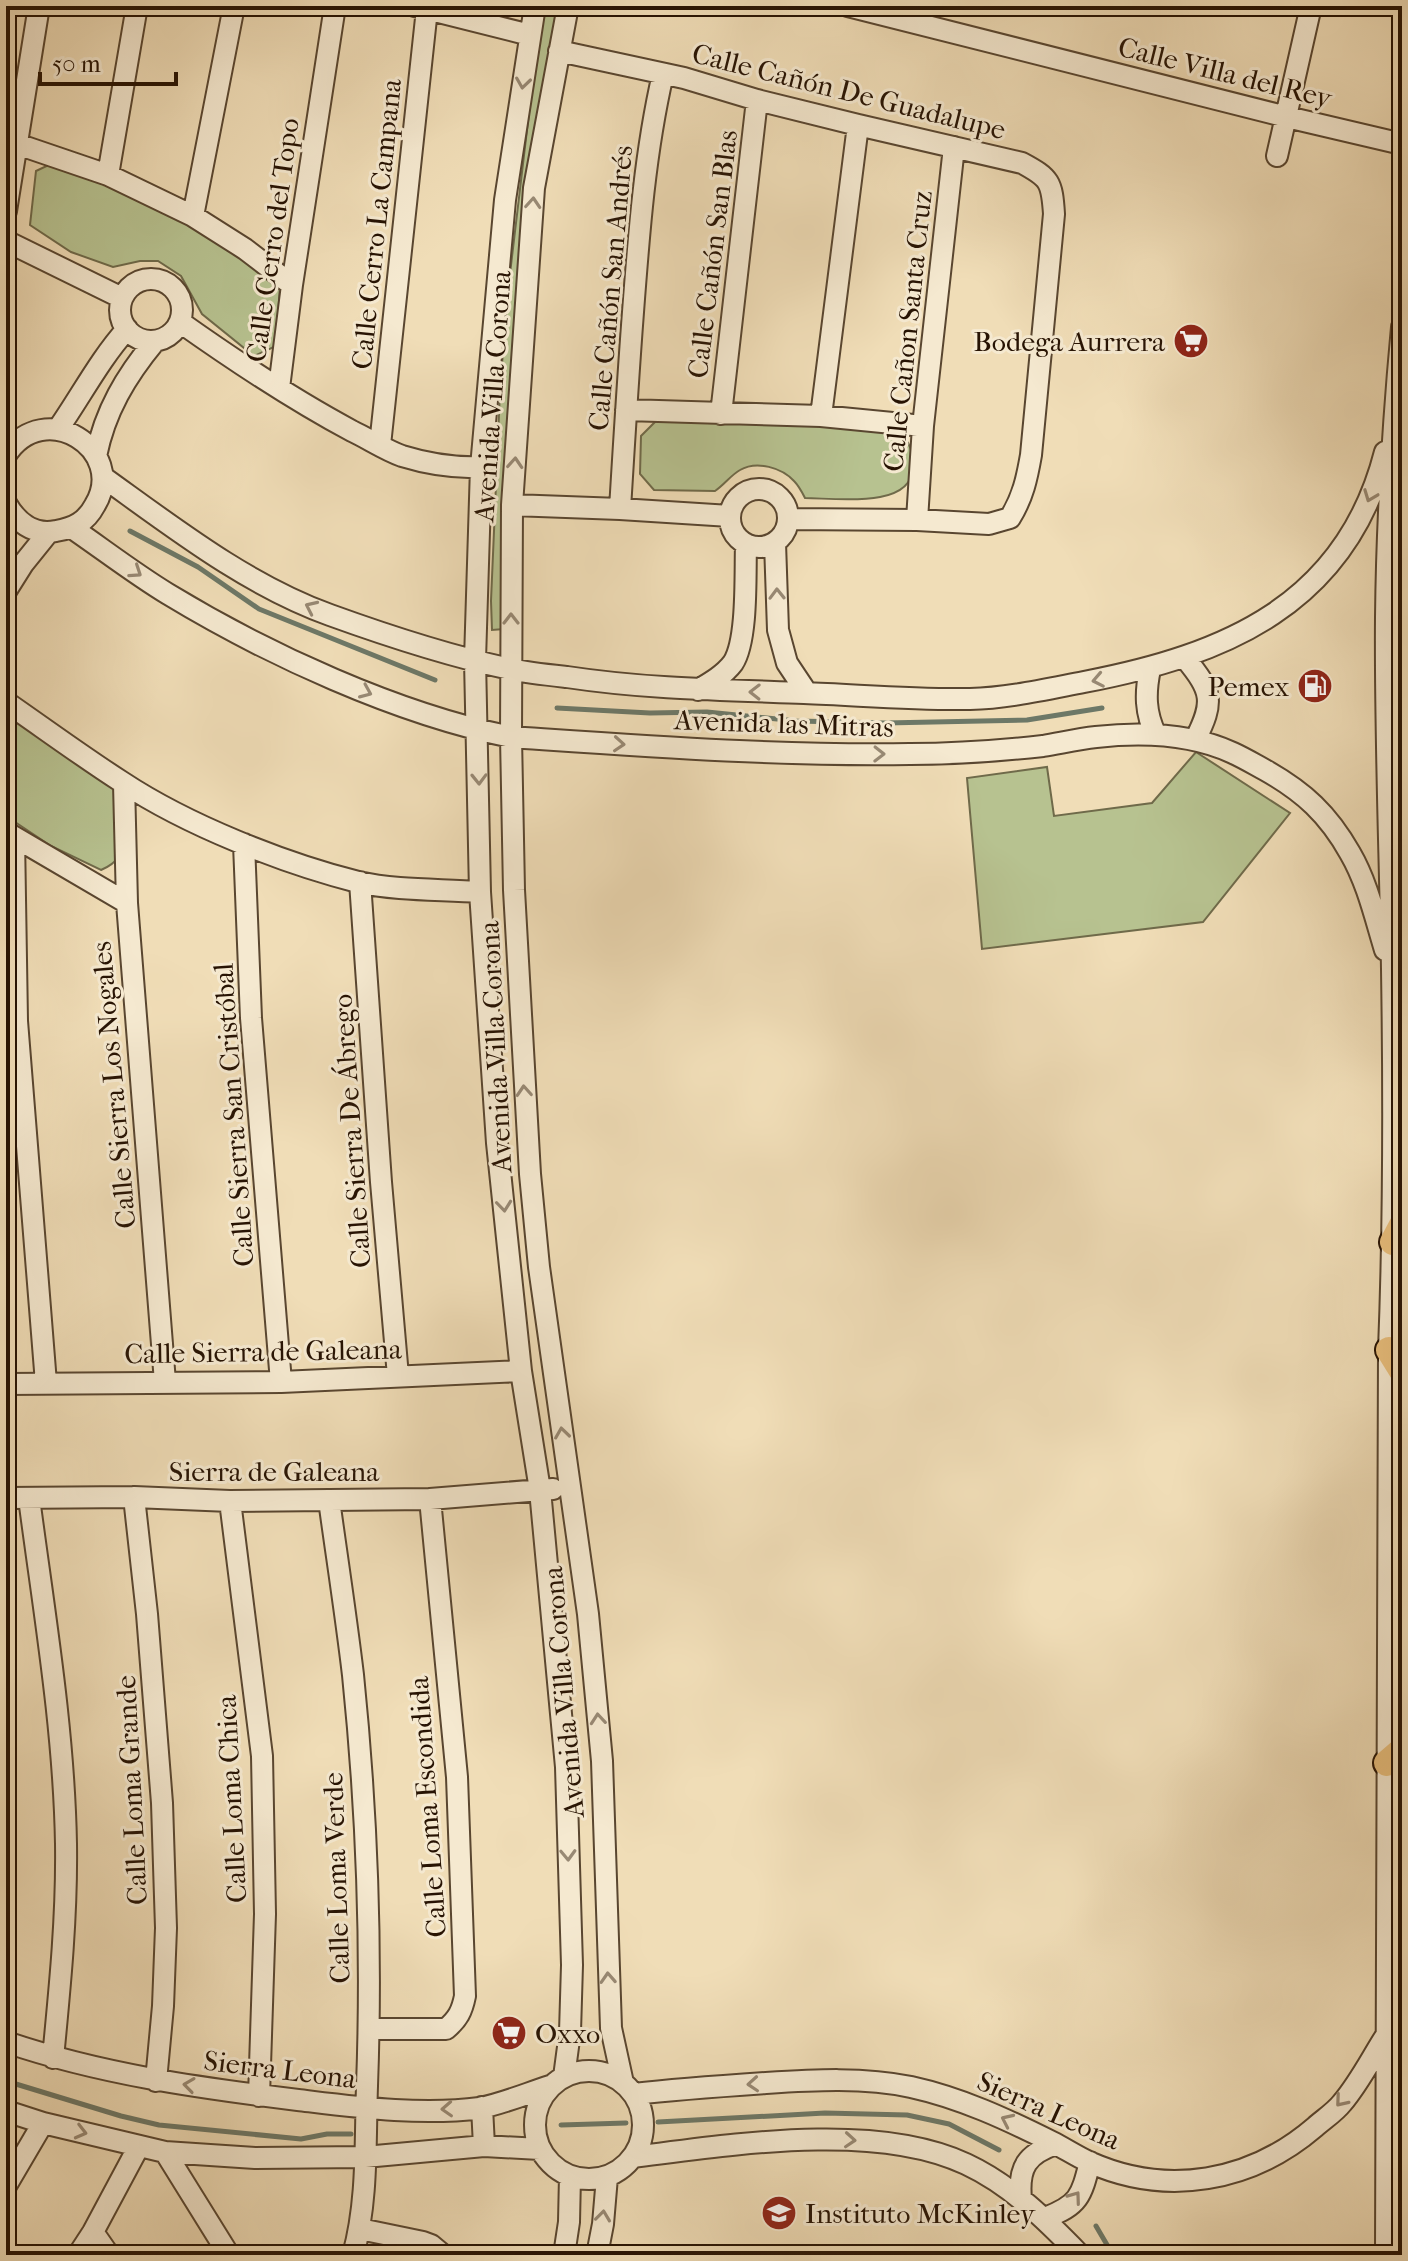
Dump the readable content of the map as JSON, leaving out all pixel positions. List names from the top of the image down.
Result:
{
  "streets": {
    "street": [
      "Calle Villa del Rey",
      "Calle Cañón De Guadalupe",
      "Calle Cerro La Campana",
      "Calle Cerro del Topo",
      "Calle Cañón San Blas",
      "Calle Cañón San Andrés",
      "Calle Cañon Santa Cruz",
      "Avenida Villa Corona",
      "Avenida las Mitras",
      "Calle Sierra Los Nogales",
      "Calle Sierra San Cristóbal",
      "Calle Sierra De Ábrego",
      "Calle Sierra de Galeana",
      "Sierra de Galeana",
      "Calle Loma Grande",
      "Calle Loma Chica",
      "Calle Loma Escondida",
      "Calle Loma Verde",
      "Sierra Leona"
    ]
  },
  "crossings": [
    ["Calle Cañón De Guadalupe", "Calle Cañón San Blas"],
    ["Calle Cañón De Guadalupe", "Calle Cañón San Andrés"],
    ["Calle Cañón De Guadalupe", "Calle Cañon Santa Cruz"],
    ["Calle Cañón De Guadalupe", "Avenida Villa Corona"],
    ["Avenida Villa Corona", "Avenida las Mitras"],
    ["Avenida Villa Corona", "Calle Sierra de Galeana"],
    ["Avenida Villa Corona", "Sierra de Galeana"],
    ["Avenida Villa Corona", "Sierra Leona"],
    ["Calle Sierra Los Nogales", "Calle Sierra de Galeana"],
    ["Calle Sierra San Cristóbal", "Calle Sierra de Galeana"],
    ["Calle Sierra De Ábrego", "Calle Sierra de Galeana"],
    ["Sierra de Galeana", "Calle Loma Grande"],
    ["Sierra de Galeana", "Calle Loma Chica"],
    ["Sierra de Galeana", "Calle Loma Escondida"],
    ["Sierra de Galeana", "Calle Loma Verde"],
    ["Calle Loma Grande", "Sierra Leona"],
    ["Calle Loma Chica", "Sierra Leona"],
    ["Calle Loma Escondida", "Calle Loma Verde"],
    ["Calle Loma Verde", "Sierra Leona"]
  ],
  "places": {
    "supermarket": ["Bodega Aurrera", "Oxxo"],
    "fuel station": ["Pemex"],
    "school or university": ["Instituto McKinley"]
  },
  "scale_bar": "50 m"
}
